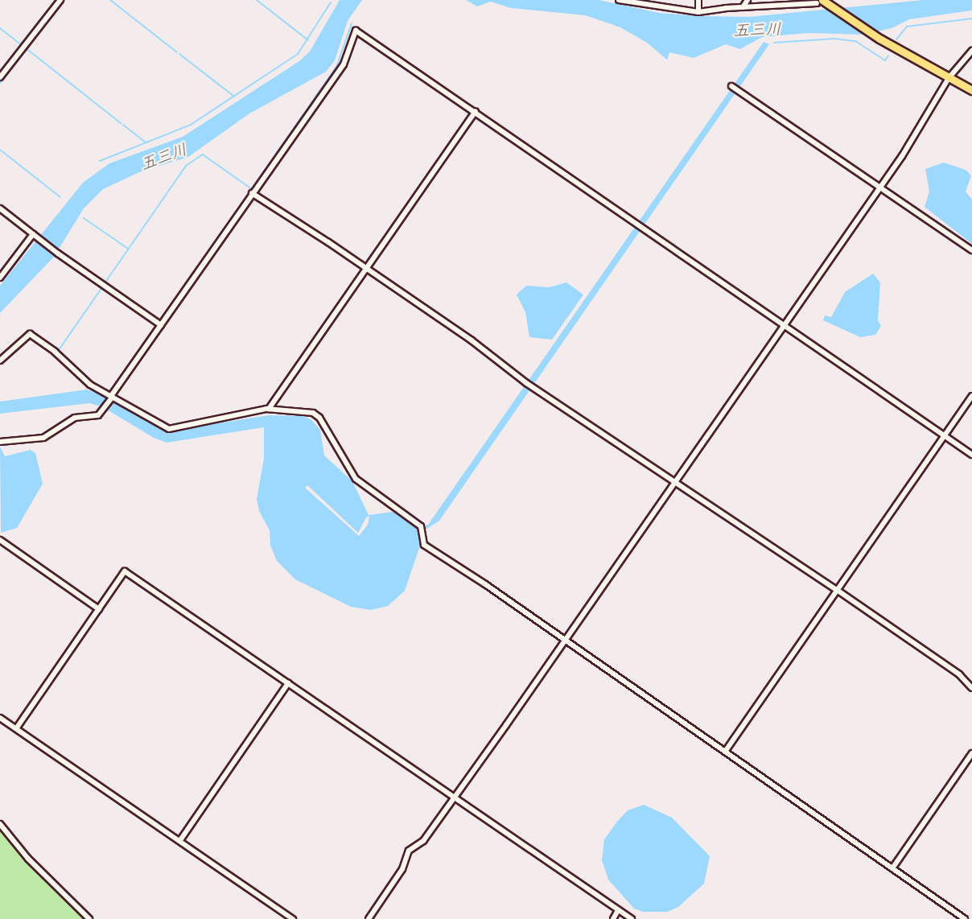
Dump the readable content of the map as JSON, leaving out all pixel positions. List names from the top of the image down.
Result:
{
  "water": ["五三川"]
}
